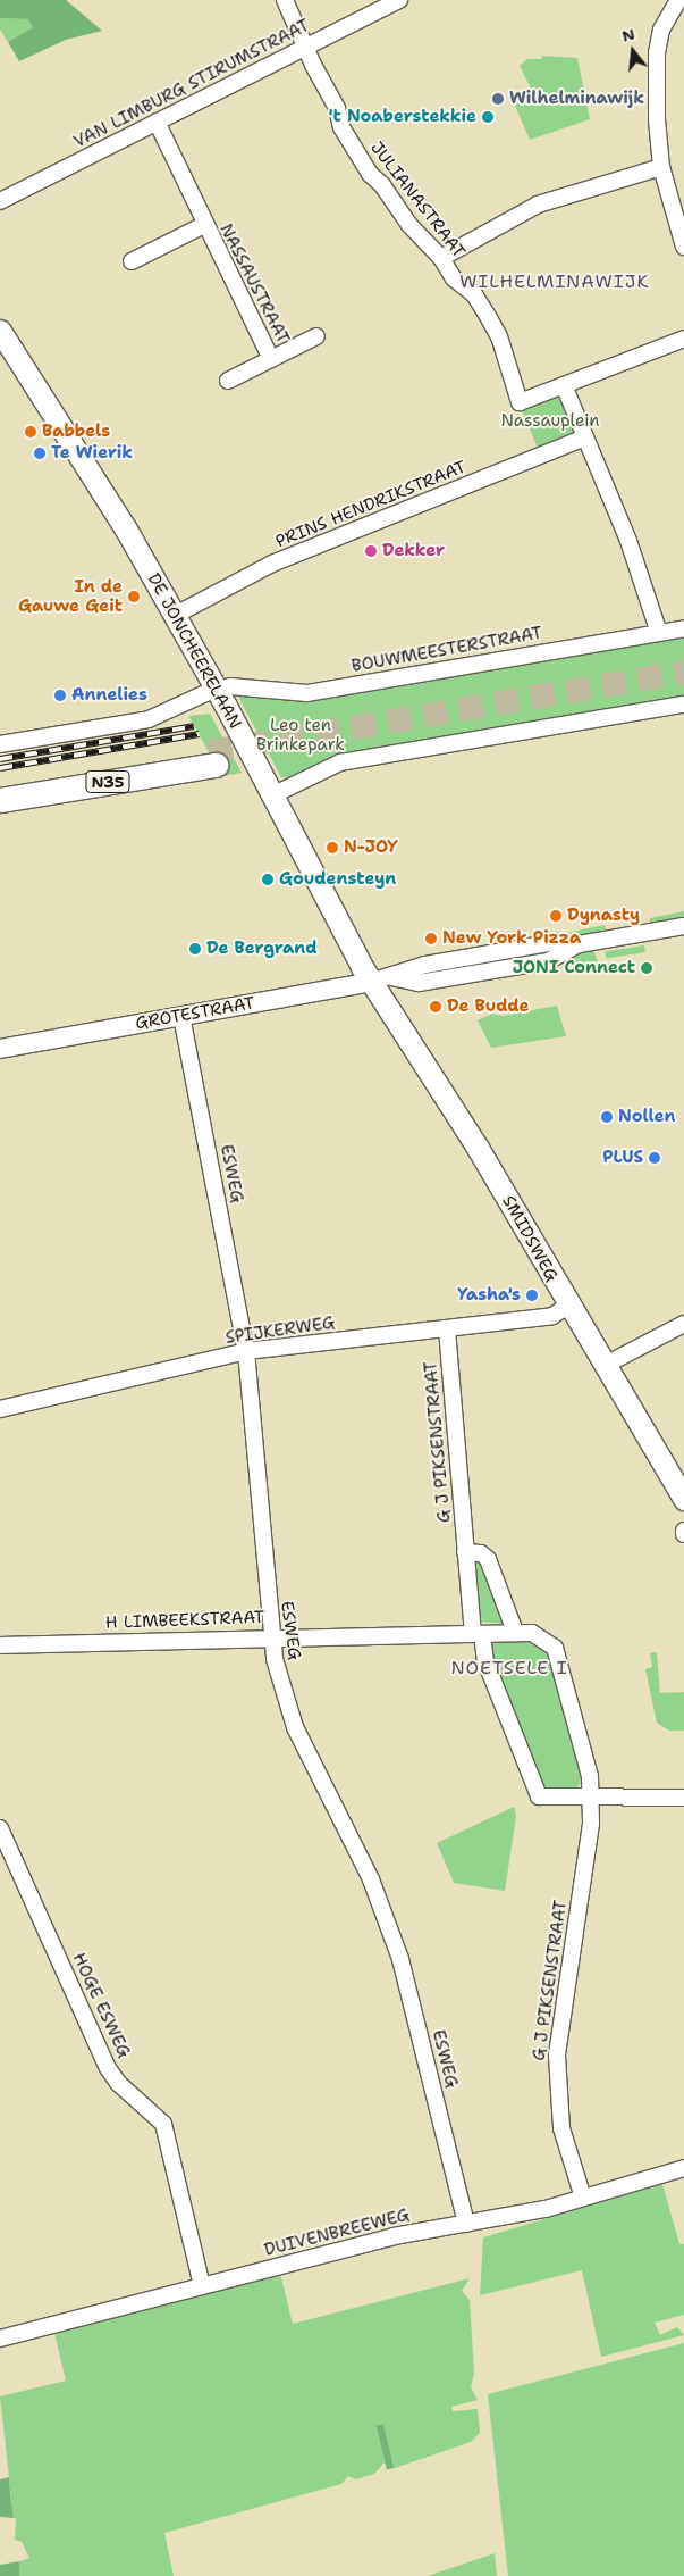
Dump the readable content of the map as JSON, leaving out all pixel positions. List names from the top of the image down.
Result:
{
  "streets": {
    "main road": ["DE JONCHEERELAAN", "N35", "SMIDSWEG"],
    "street": [
      "VAN LIMBURG STIRUMSTRAAT",
      "JULIANASTRAAT",
      "NASSAUSTRAAT",
      "PRINS HENDRIKSTRAAT",
      "BOUWMEESTERSTRAAT",
      "GROTESTRAAT",
      "ESWEG",
      "SPIJKERWEG",
      "G J PIKSENSTRAAT",
      "H LIMBEEKSTRAAT",
      "HOGE ESWEG",
      "DUIVENBREEWEG"
    ]
  },
  "crossings": [
    ["VAN LIMBURG STIRUMSTRAAT", "JULIANASTRAAT"],
    ["VAN LIMBURG STIRUMSTRAAT", "NASSAUSTRAAT"],
    ["PRINS HENDRIKSTRAAT", "DE JONCHEERELAAN"],
    ["BOUWMEESTERSTRAAT", "DE JONCHEERELAAN"],
    ["DE JONCHEERELAAN", "GROTESTRAAT"],
    ["DE JONCHEERELAAN", "SMIDSWEG"],
    ["GROTESTRAAT", "ESWEG"],
    ["GROTESTRAAT", "SMIDSWEG"],
    ["ESWEG", "SPIJKERWEG"],
    ["ESWEG", "H LIMBEEKSTRAAT"],
    ["ESWEG", "DUIVENBREEWEG"],
    ["SMIDSWEG", "SPIJKERWEG"],
    ["SPIJKERWEG", "G J PIKSENSTRAAT"],
    ["G J PIKSENSTRAAT", "H LIMBEEKSTRAAT"],
    ["G J PIKSENSTRAAT", "DUIVENBREEWEG"],
    ["HOGE ESWEG", "DUIVENBREEWEG"]
  ],
  "districts": ["WILHELMINAWIJK", "NOETSELE I"],
  "parks": ["Nassauplein", "Leo ten Brinkepark"],
  "places": [
    "Wilhelminawijk",
    "'t Noaberstekkie",
    "Babbels",
    "Te Wierik",
    "Dekker",
    "In de Gauwe Geit",
    "Annelies",
    "N-JOY",
    "Goudensteyn",
    "Dynasty",
    "New York Pizza",
    "De Bergrand",
    "JONI Connect",
    "De Budde",
    "Nollen",
    "PLUS",
    "Yasha's"
  ],
  "north": "top"
}
